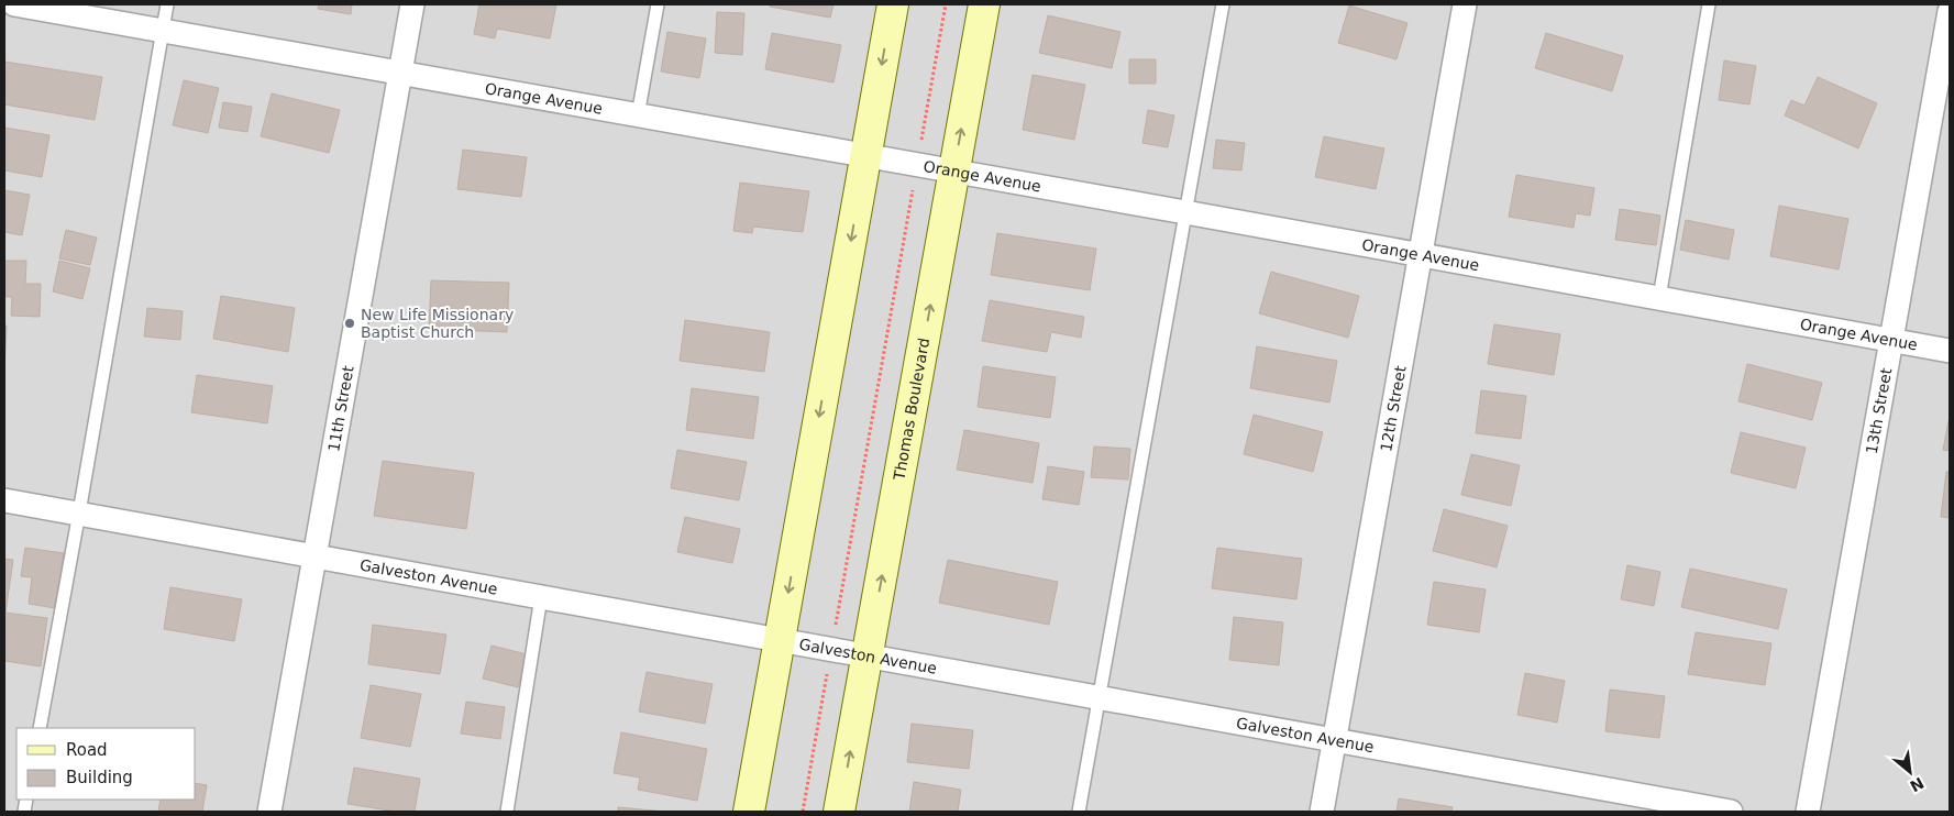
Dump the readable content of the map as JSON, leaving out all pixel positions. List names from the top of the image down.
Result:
{
  "streets": {
    "main road": ["Thomas Boulevard"],
    "street": [
      "Orange Avenue",
      "11th Street",
      "12th Street",
      "13th Street",
      "Galveston Avenue"
    ]
  },
  "crossings": [
    ["Orange Avenue", "11th Street"],
    ["Orange Avenue", "Thomas Boulevard"],
    ["Orange Avenue", "12th Street"],
    ["Orange Avenue", "13th Street"],
    ["11th Street", "Galveston Avenue"],
    ["Thomas Boulevard", "Galveston Avenue"],
    ["12th Street", "Galveston Avenue"]
  ],
  "places": ["New Life Missionary Baptist Church"],
  "legend": ["Road", "Building"],
  "north": "bottom right"
}
